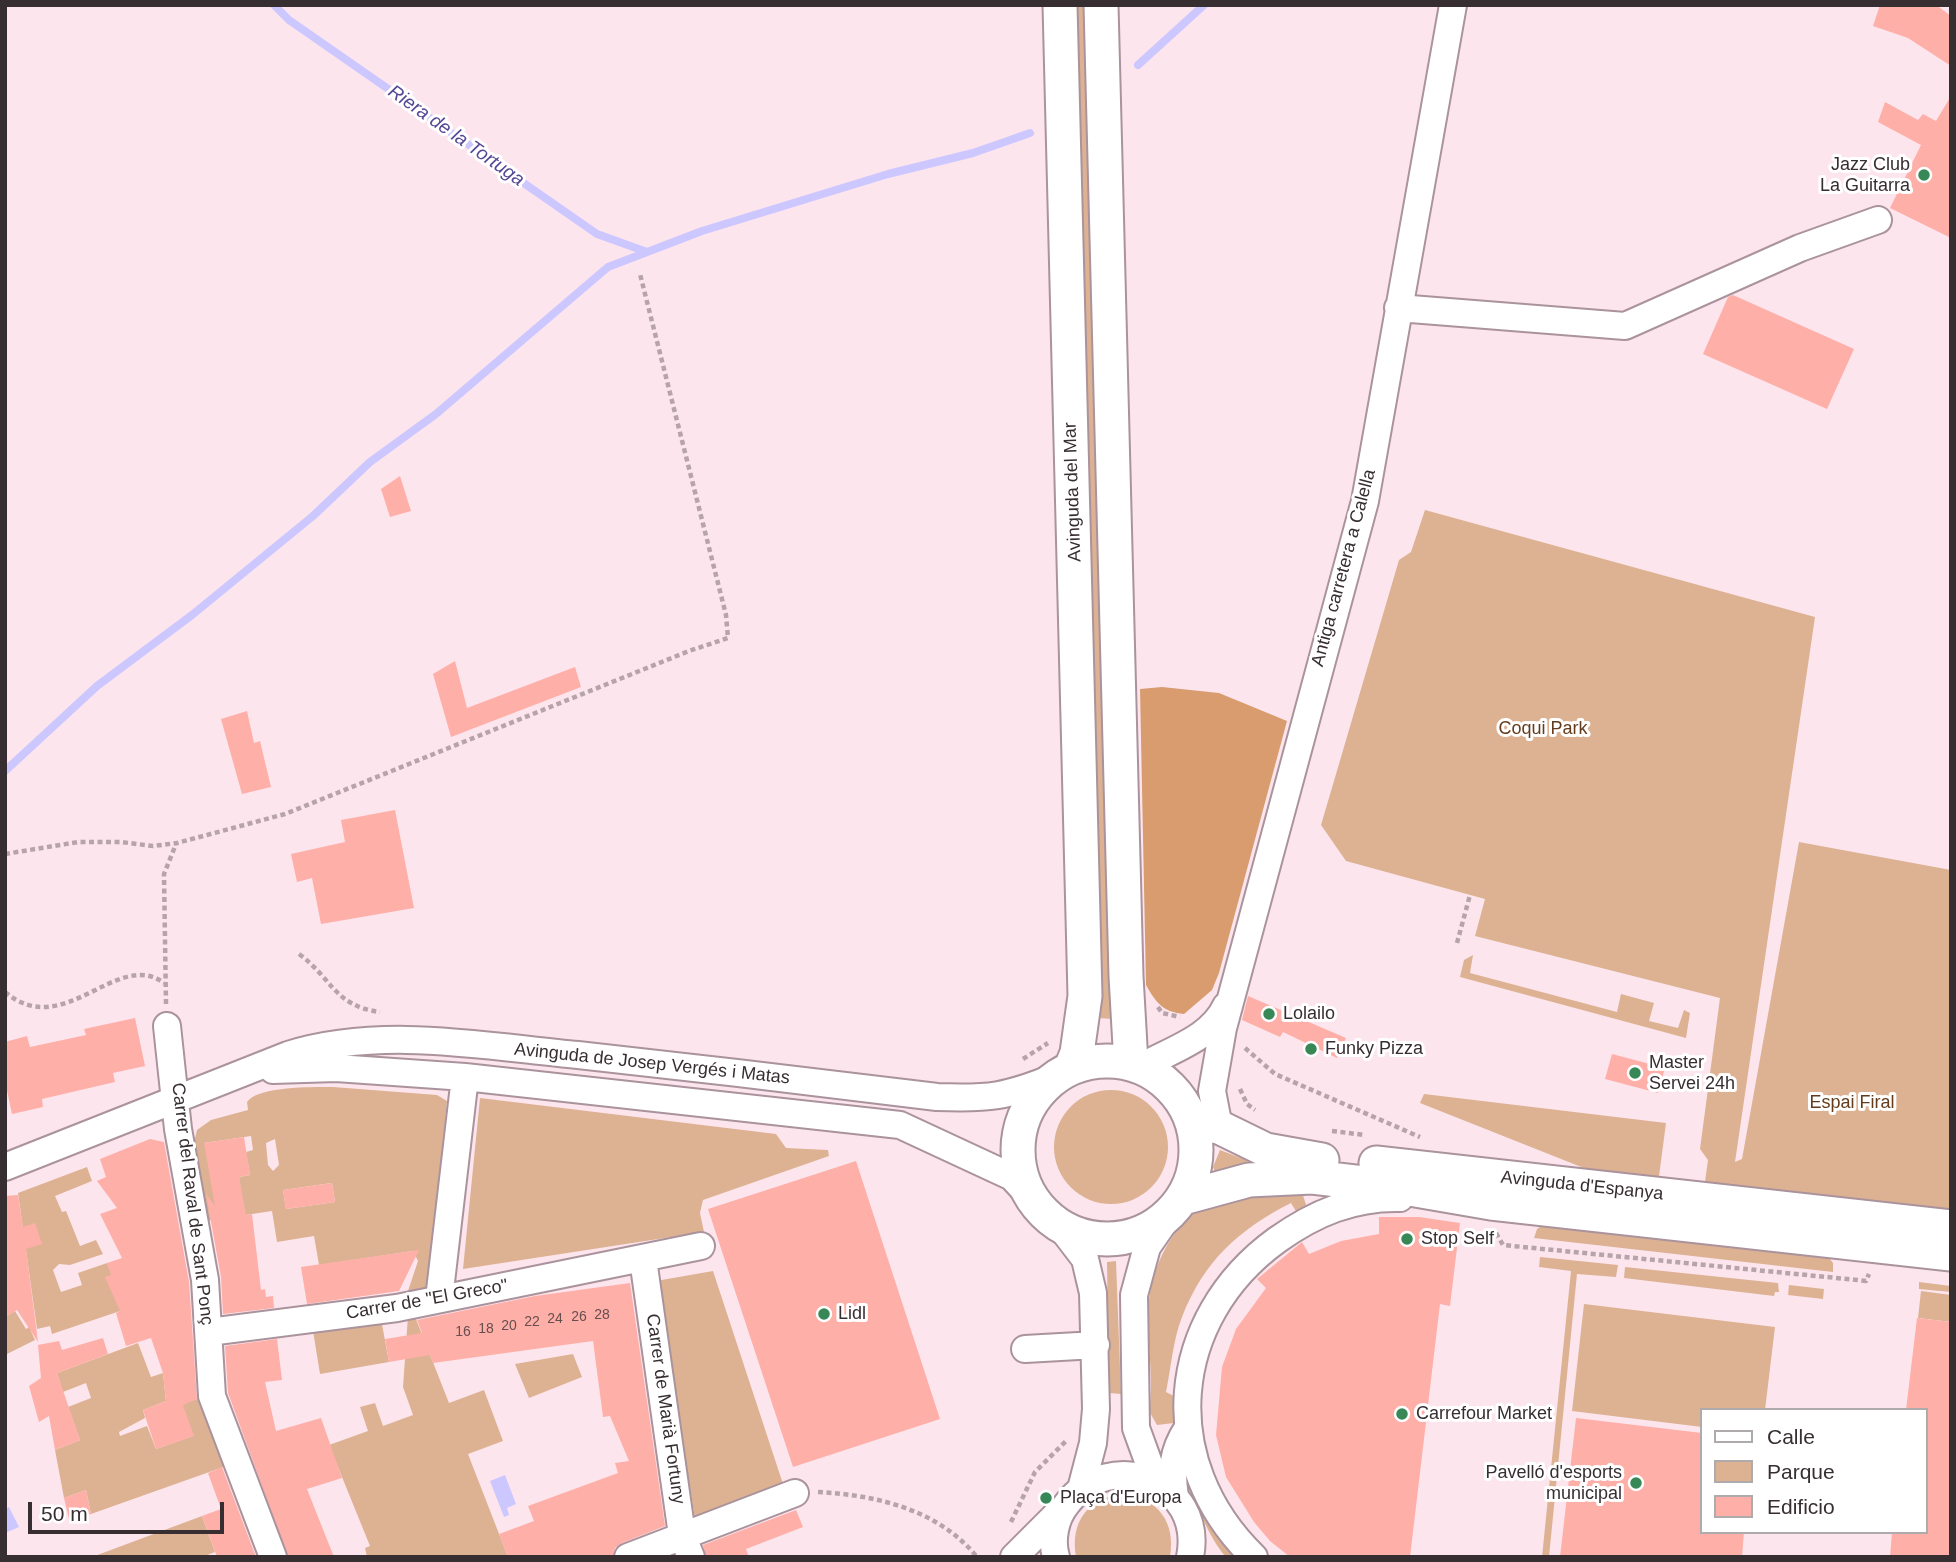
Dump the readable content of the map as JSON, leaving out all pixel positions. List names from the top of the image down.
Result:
{
  "streets": {
    "main road": ["Avinguda del Mar", "Avinguda d'Espanya"],
    "street": [
      "Antiga carretera a Calella",
      "Avinguda de Josep Vergés i Matas",
      "Carrer del Raval de Sant Ponç",
      "Carrer de \"El Greco\"",
      "Carrer de Marià Fortuny"
    ]
  },
  "crossings": [
    ["Avinguda del Mar", "Antiga carretera a Calella"],
    ["Avinguda del Mar", "Avinguda de Josep Vergés i Matas"],
    ["Avinguda del Mar", "Avinguda d'Espanya"],
    ["Antiga carretera a Calella", "Avinguda de Josep Vergés i Matas"],
    ["Antiga carretera a Calella", "Avinguda d'Espanya"],
    ["Avinguda de Josep Vergés i Matas", "Avinguda d'Espanya"],
    ["Avinguda de Josep Vergés i Matas", "Carrer del Raval de Sant Ponç"],
    ["Carrer del Raval de Sant Ponç", "Carrer de \"El Greco\""],
    ["Carrer de \"El Greco\"", "Carrer de Marià Fortuny"]
  ],
  "water": ["Riera de la Tortuga"],
  "parks": ["Coqui Park", "Espai Firal"],
  "places": [
    "Jazz Club La Guitarra",
    "Lolailo",
    "Funky Pizza",
    "Master Servei 24h",
    "Stop Self",
    "Lidl",
    "Carrefour Market",
    "Pavelló d'esports municipal",
    "Plaça d'Europa"
  ],
  "house_numbers": [
    "28",
    "26",
    "24",
    "22",
    "20",
    "18",
    "16"
  ],
  "legend": ["Calle", "Parque", "Edificio"],
  "scale_bar": "50 m"
}
